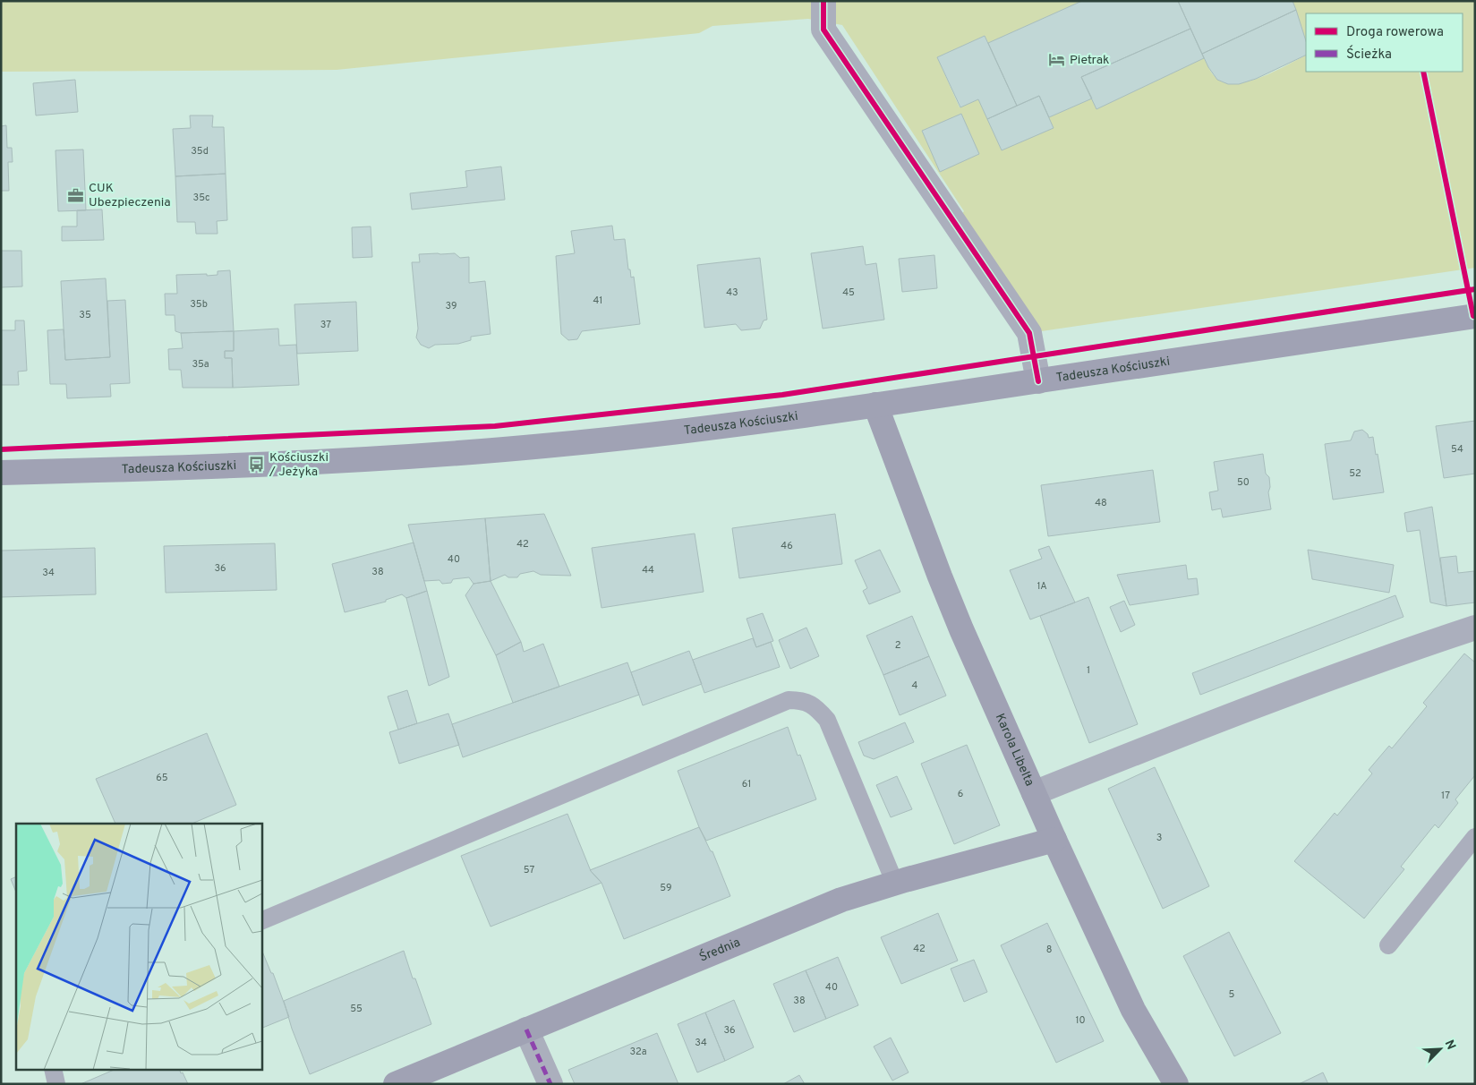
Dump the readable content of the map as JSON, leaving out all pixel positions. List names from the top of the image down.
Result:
{
  "streets": {
    "main road": ["Tadeusza Kościuszki", "Karola Libelta", "Średnia"]
  },
  "crossings": [
    ["Tadeusza Kościuszki", "Karola Libelta"],
    ["Karola Libelta", "Średnia"]
  ],
  "places": {
    "hotel": ["Pietrak"],
    "office": ["CUK Ubezpieczenia"],
    "bus stop": ["Kościuszki / Jeżyka"]
  },
  "house_numbers": [
    "35d",
    "35c",
    "43",
    "45",
    "41",
    "35b",
    "39",
    "35",
    "37",
    "35a",
    "54",
    "52",
    "50",
    "48",
    "42",
    "46",
    "40",
    "36",
    "44",
    "38",
    "34",
    "1A",
    "2",
    "1",
    "4",
    "65",
    "61",
    "6",
    "17",
    "3",
    "57",
    "59",
    "42",
    "8",
    "40",
    "5",
    "38",
    "55",
    "10",
    "36",
    "34",
    "32a"
  ],
  "legend": ["Droga rowerowa", "Ścieżka"],
  "north": "top right"
}
